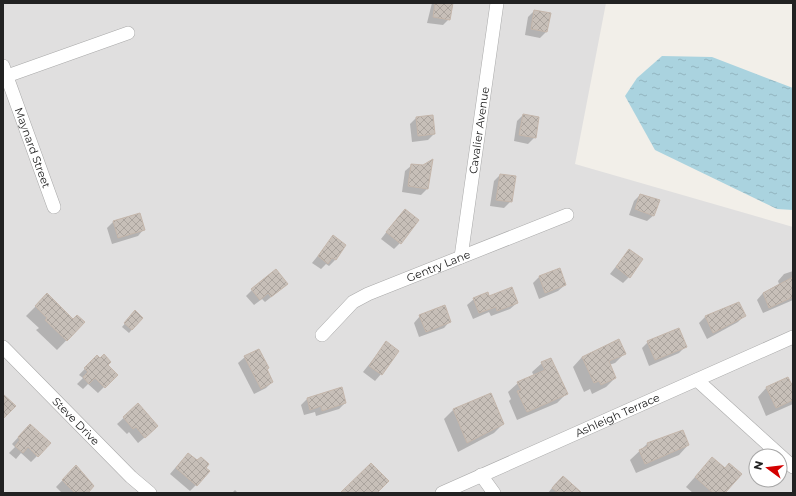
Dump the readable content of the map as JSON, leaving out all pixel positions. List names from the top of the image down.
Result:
{
  "streets": {
    "street": [
      "Cavalier Avenue",
      "Maynard Street",
      "Gentry Lane",
      "Ashleigh Terrace",
      "Steve Drive"
    ]
  },
  "crossings": [
    ["Cavalier Avenue", "Gentry Lane"]
  ],
  "north": "left"
}
